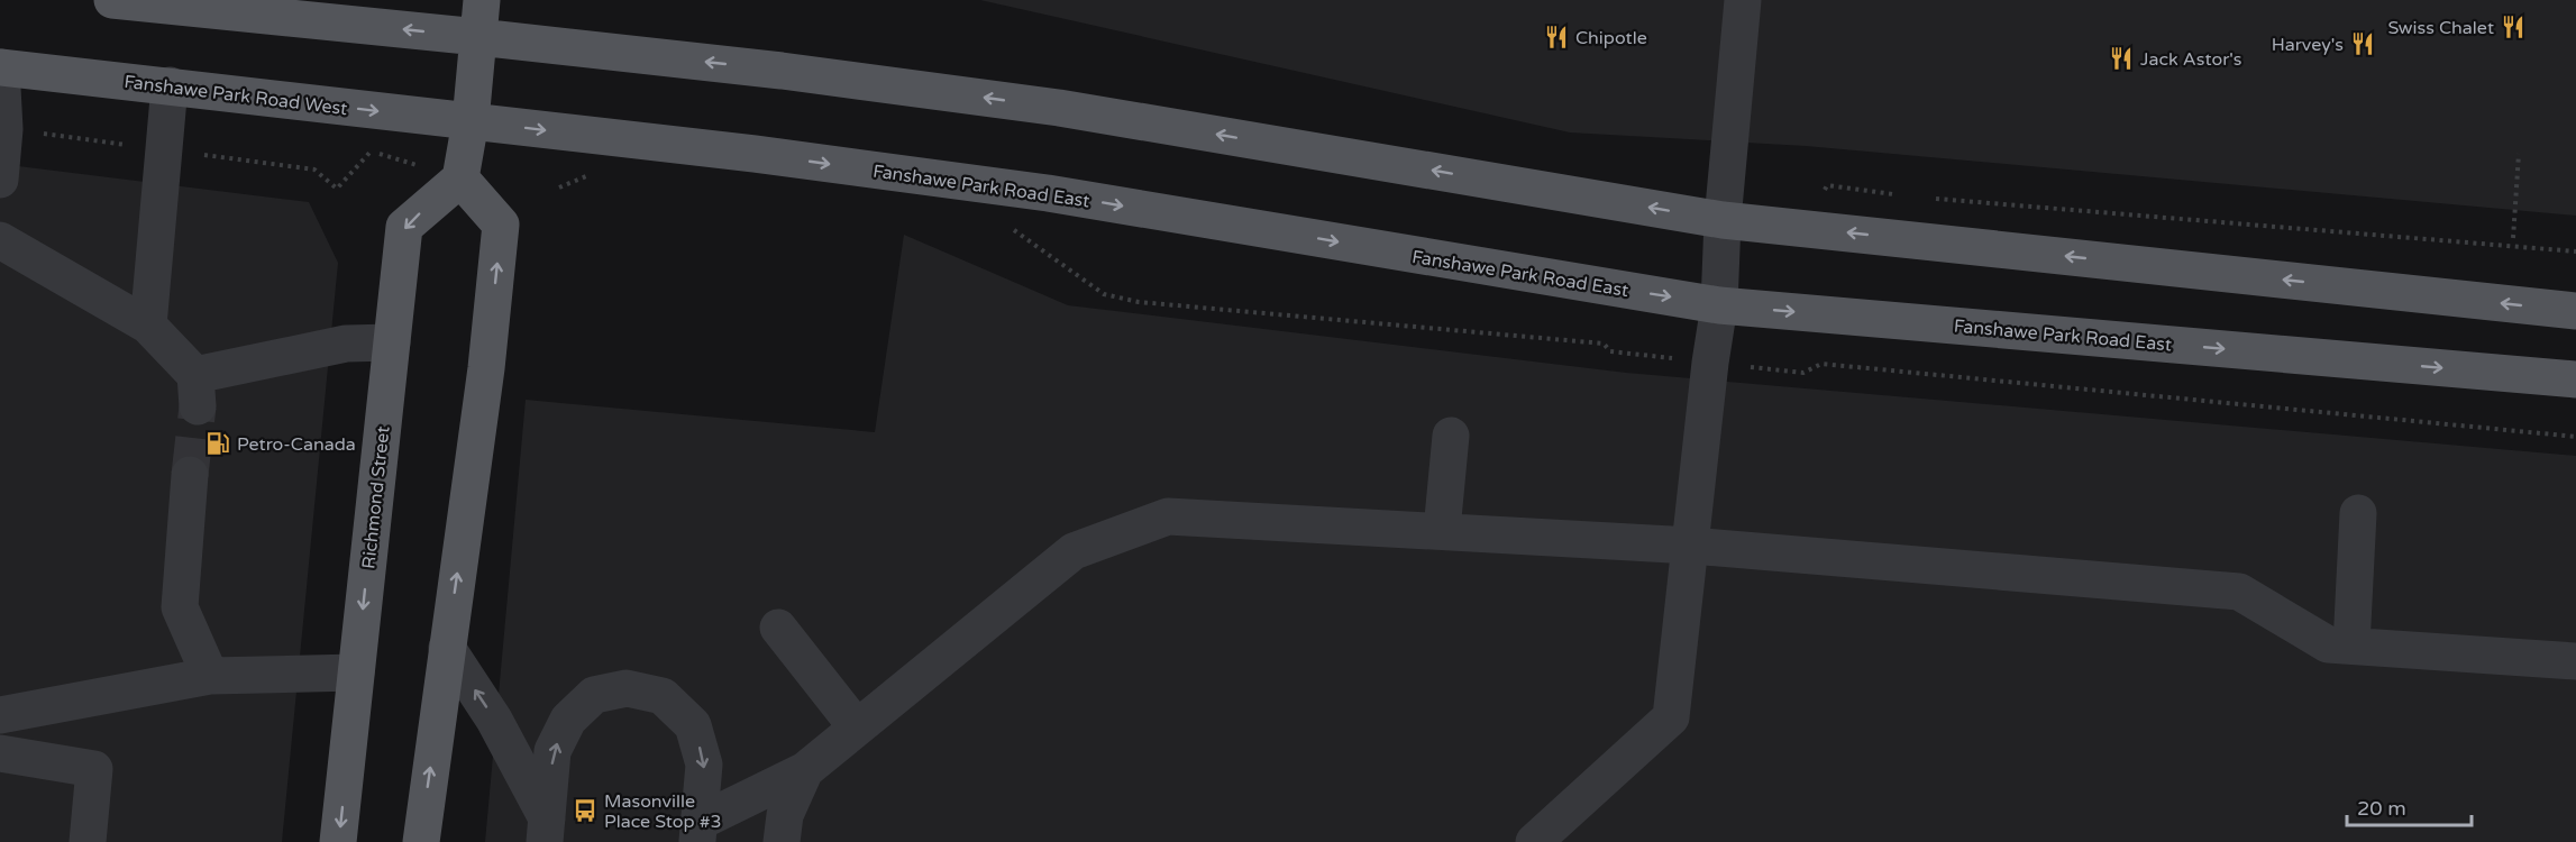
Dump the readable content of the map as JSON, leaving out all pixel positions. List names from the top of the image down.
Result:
{
  "streets": {
    "main road": ["Fanshawe Park Road West", "Fanshawe Park Road East", "Richmond Street"]
  },
  "crossings": [
    ["Fanshawe Park Road West", "Fanshawe Park Road East"]
  ],
  "places": {
    "restaurant": [
      "Swiss Chalet",
      "Chipotle",
      "Harvey's",
      "Jack Astor's"
    ],
    "fuel station": ["Petro-Canada"],
    "bus stop": ["Masonville Place Stop #3"]
  },
  "scale_bar": "20 m"
}
